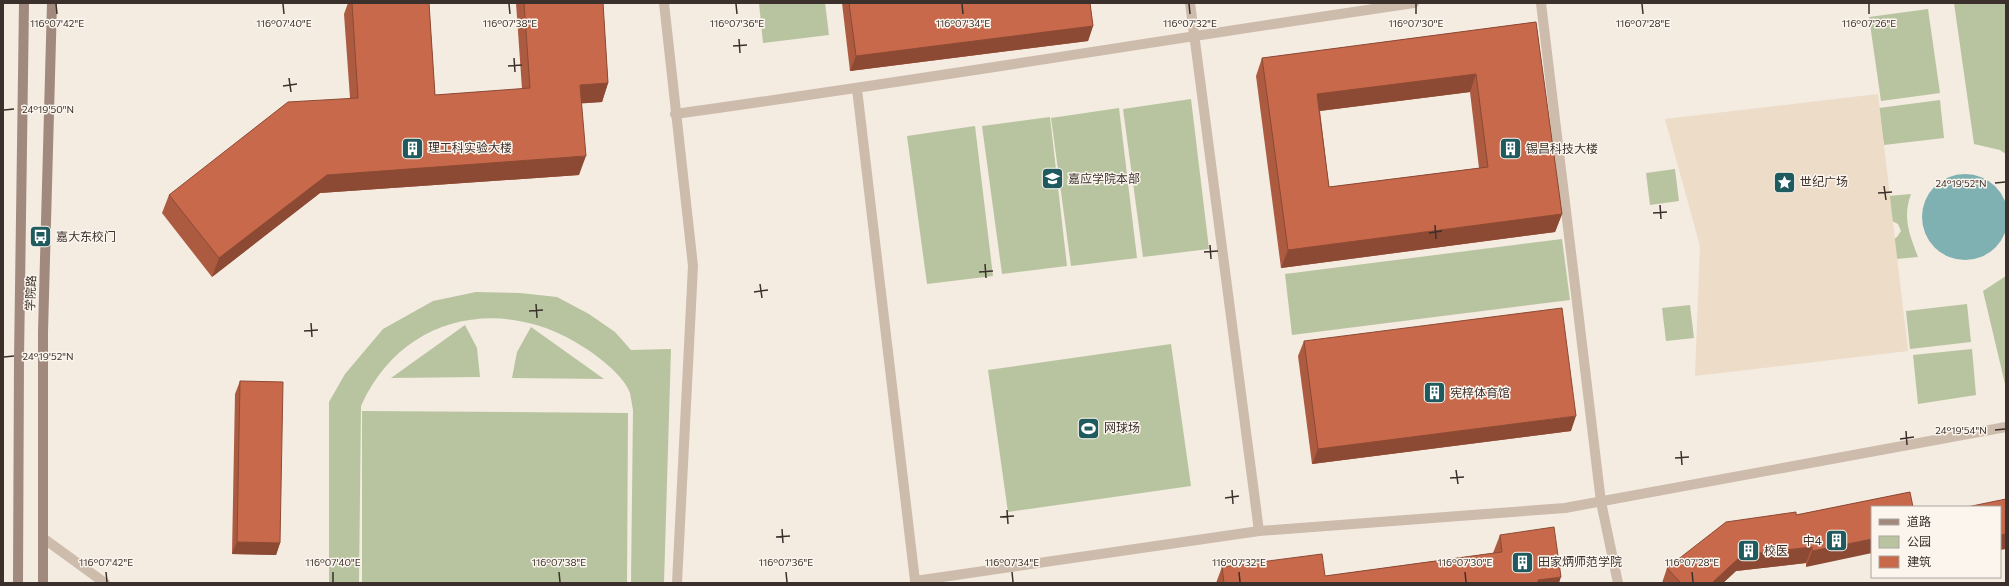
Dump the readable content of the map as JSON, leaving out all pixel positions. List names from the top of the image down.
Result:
{
  "streets": {
    "street": ["学院路"]
  },
  "places": {
    "building": [
      "理工科实验大楼",
      "锡昌科技大楼",
      "宪梓体育馆",
      "中4",
      "校医",
      "田家炳师范学院"
    ],
    "school or university": ["嘉应学院本部"],
    "place": ["世纪广场"],
    "bus stop": ["嘉大东校门"],
    "sports": ["网球场"]
  },
  "legend": ["道路", "公园", "建筑"],
  "coordinates": [
    "116°07'42\"E",
    "116°07'40\"E",
    "116°07'38\"E",
    "116°07'36\"E",
    "116°07'34\"E",
    "116°07'32\"E",
    "116°07'30\"E",
    "116°07'28\"E",
    "116°07'26\"E",
    "24°19'50\"N",
    "24°19'52\"N",
    "24°19'54\"N"
  ]
}
